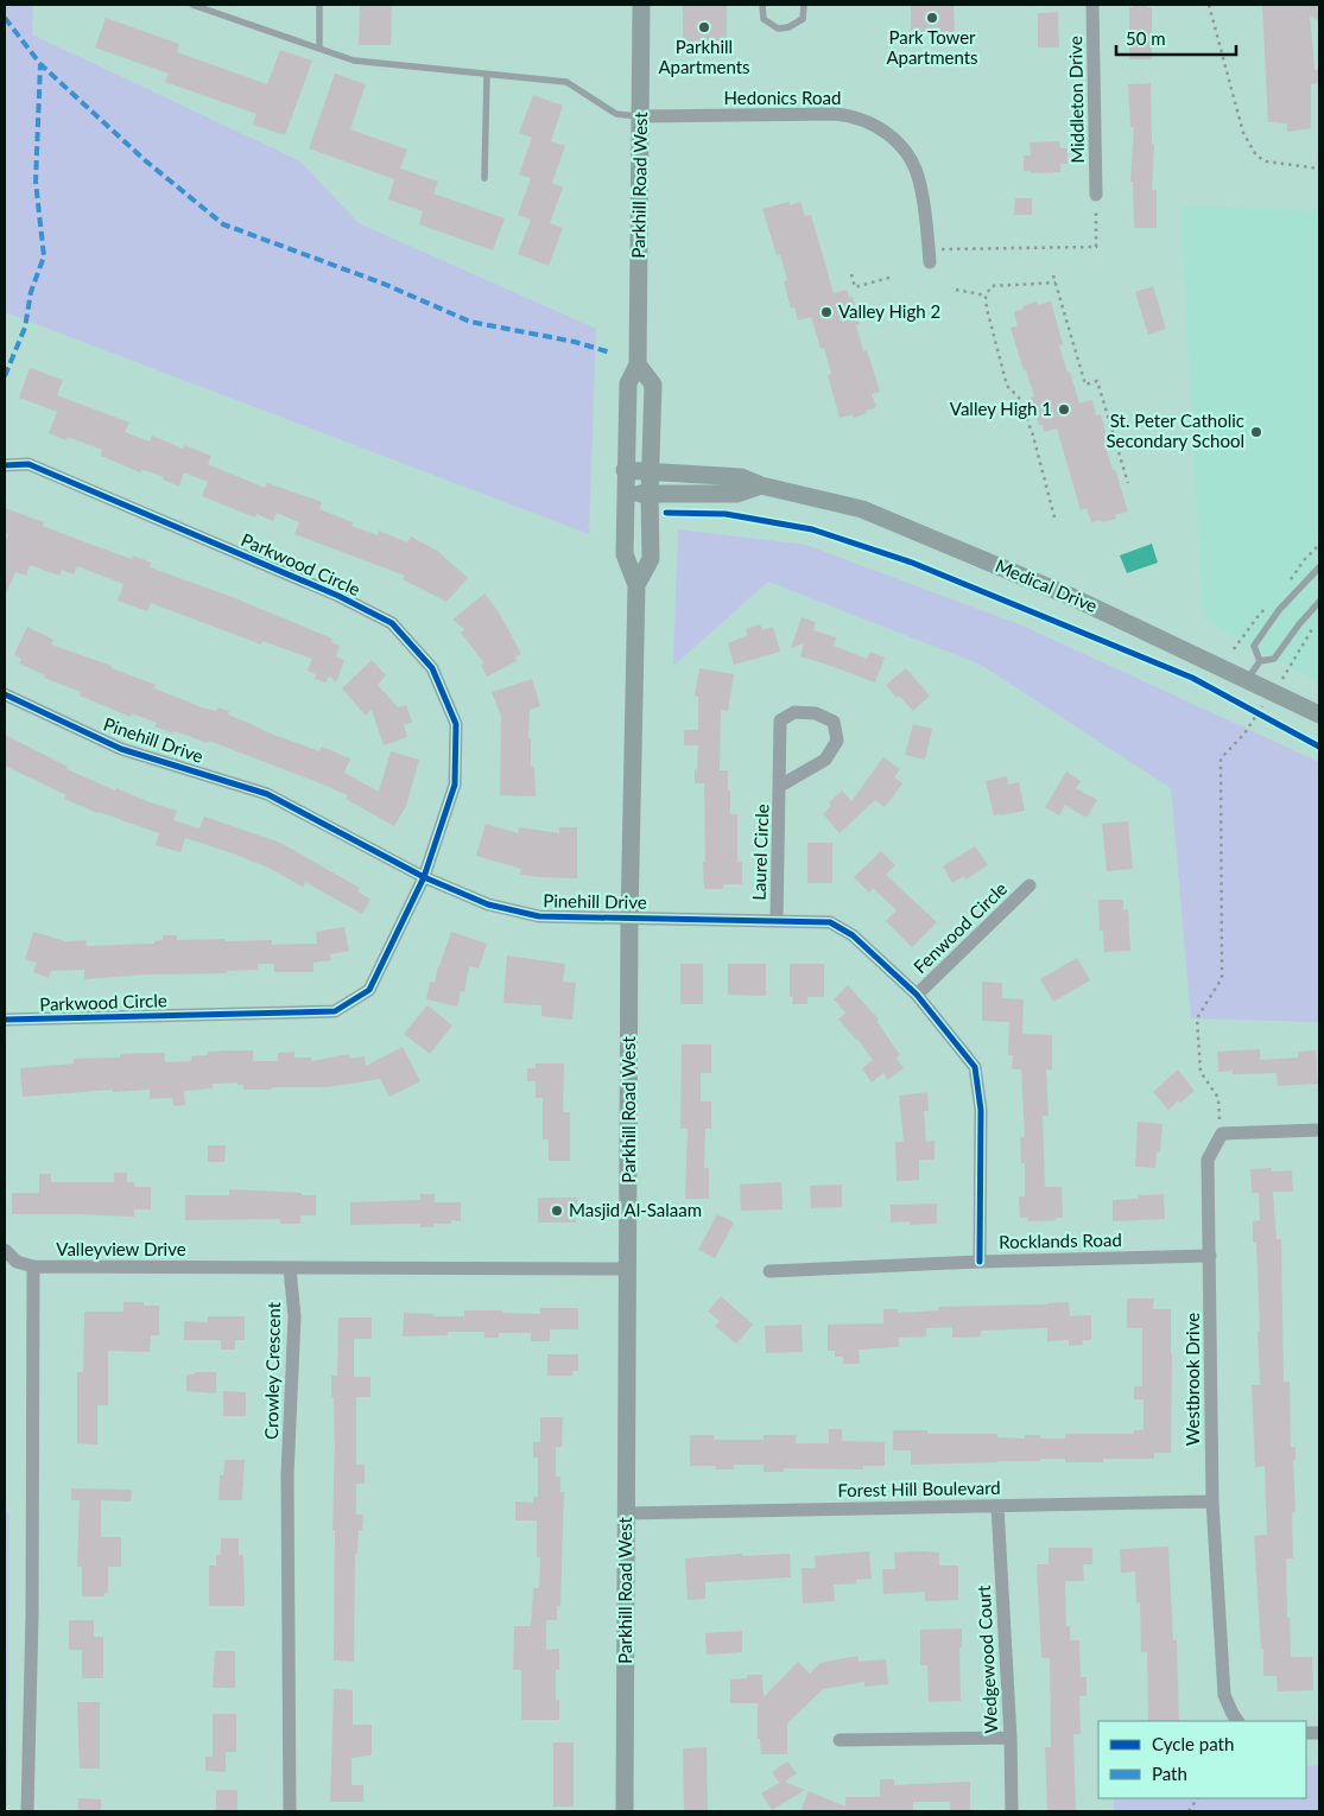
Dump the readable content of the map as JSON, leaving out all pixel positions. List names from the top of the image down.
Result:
{
  "streets": {
    "main road": ["Parkhill Road West", "Medical Drive"],
    "street": [
      "Hedonics Road",
      "Middleton Drive",
      "Parkwood Circle",
      "Pinehill Drive",
      "Laurel Circle",
      "Fenwood Circle",
      "Rocklands Road",
      "Valleyview Drive",
      "Crowley Crescent",
      "Westbrook Drive",
      "Forest Hill Boulevard",
      "Wedgewood Court"
    ]
  },
  "crossings": [
    ["Hedonics Road", "Parkhill Road West"],
    ["Parkhill Road West", "Medical Drive"],
    ["Parkhill Road West", "Pinehill Drive"],
    ["Parkhill Road West", "Forest Hill Boulevard"],
    ["Parkwood Circle", "Pinehill Drive"],
    ["Pinehill Drive", "Laurel Circle"],
    ["Pinehill Drive", "Fenwood Circle"],
    ["Pinehill Drive", "Rocklands Road"],
    ["Rocklands Road", "Westbrook Drive"],
    ["Valleyview Drive", "Crowley Crescent"],
    ["Westbrook Drive", "Forest Hill Boulevard"],
    ["Forest Hill Boulevard", "Wedgewood Court"]
  ],
  "places": [
    "Park Tower Apartments",
    "Parkhill Apartments",
    "Valley High 2",
    "Valley High 1",
    "St. Peter Catholic Secondary School",
    "Masjid Al-Salaam"
  ],
  "legend": ["Cycle path", "Path"],
  "scale_bar": "50 m"
}
